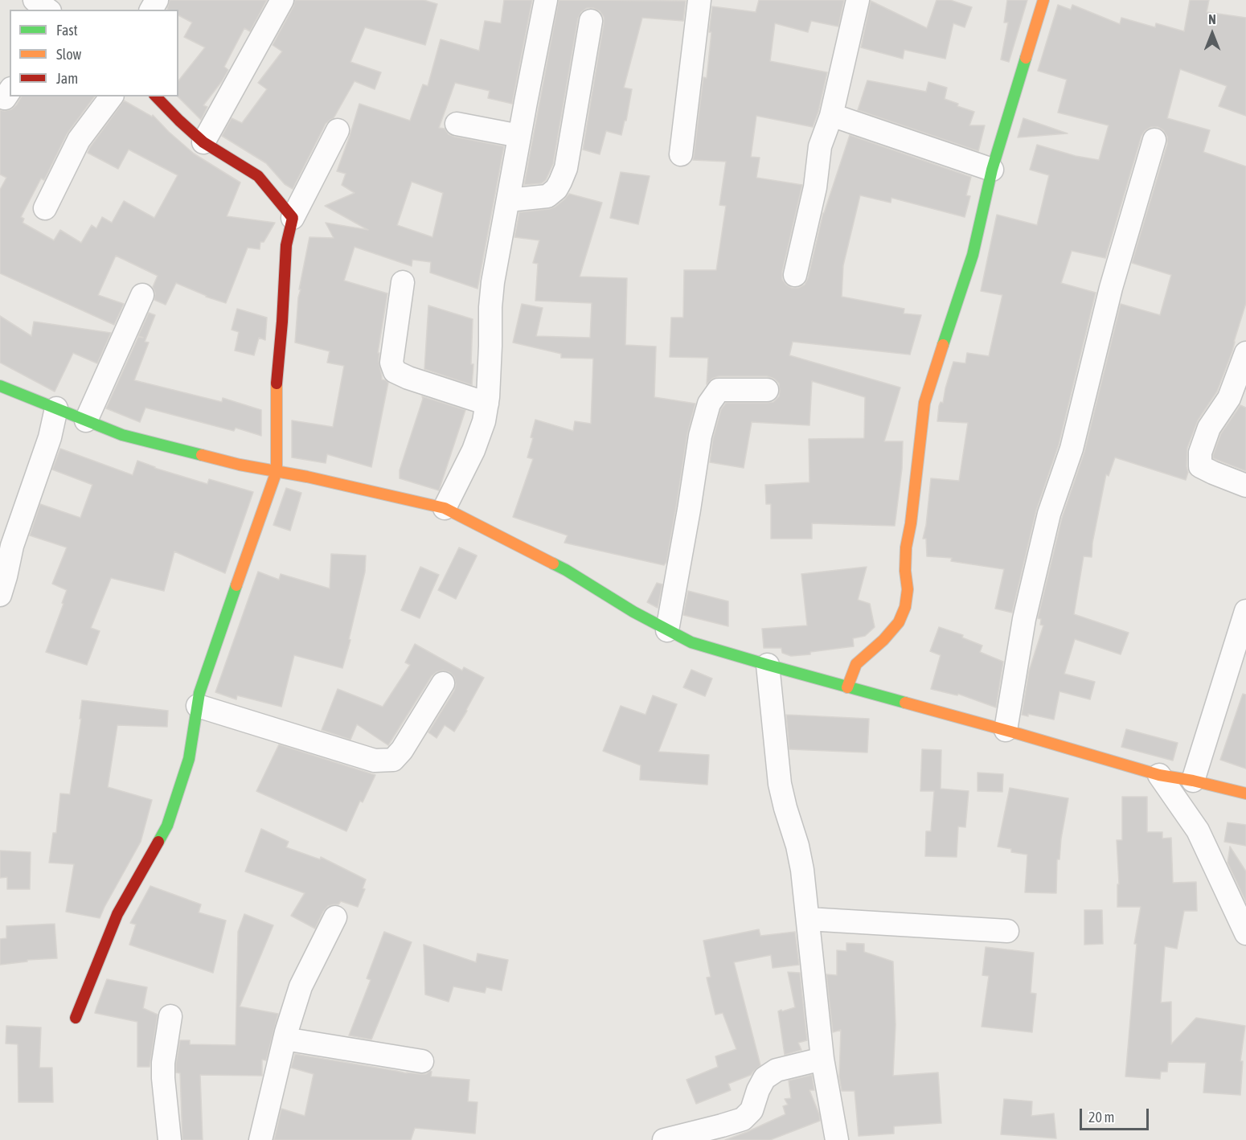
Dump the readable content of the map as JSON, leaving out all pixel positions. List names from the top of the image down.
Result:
{
  "legend": ["Fast", "Slow", "Jam"],
  "scale_bar": "20 m",
  "north": "top"
}
